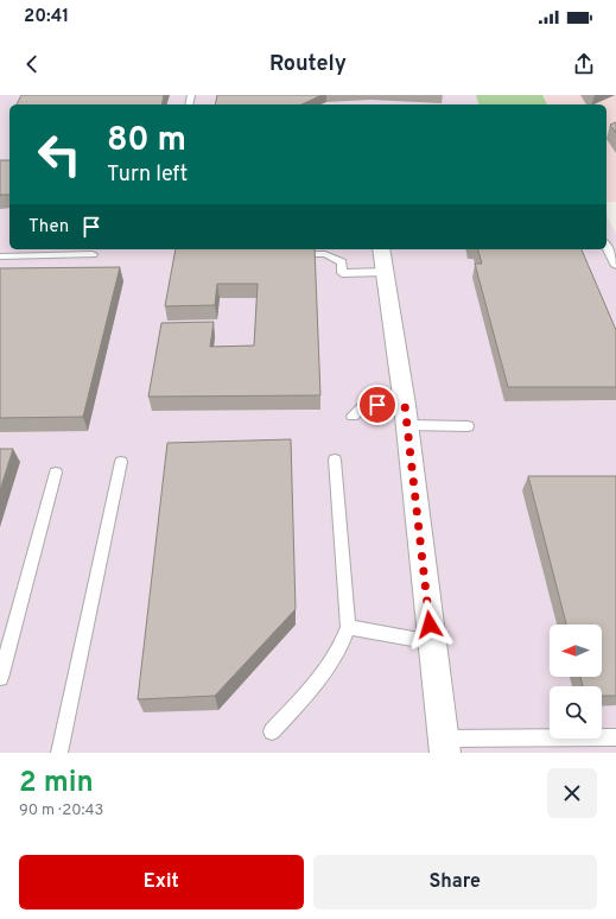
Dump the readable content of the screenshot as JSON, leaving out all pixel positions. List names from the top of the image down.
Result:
{
  "north": "left",
  "page": {
    "status": "20:41",
    "header": "Routely",
    "turn": ["80 m", "Turn left"],
    "then": "Then",
    "heading": ["2 min", "90 m · 20:43"],
    "buttons": ["Exit", "Share"]
  }
}
